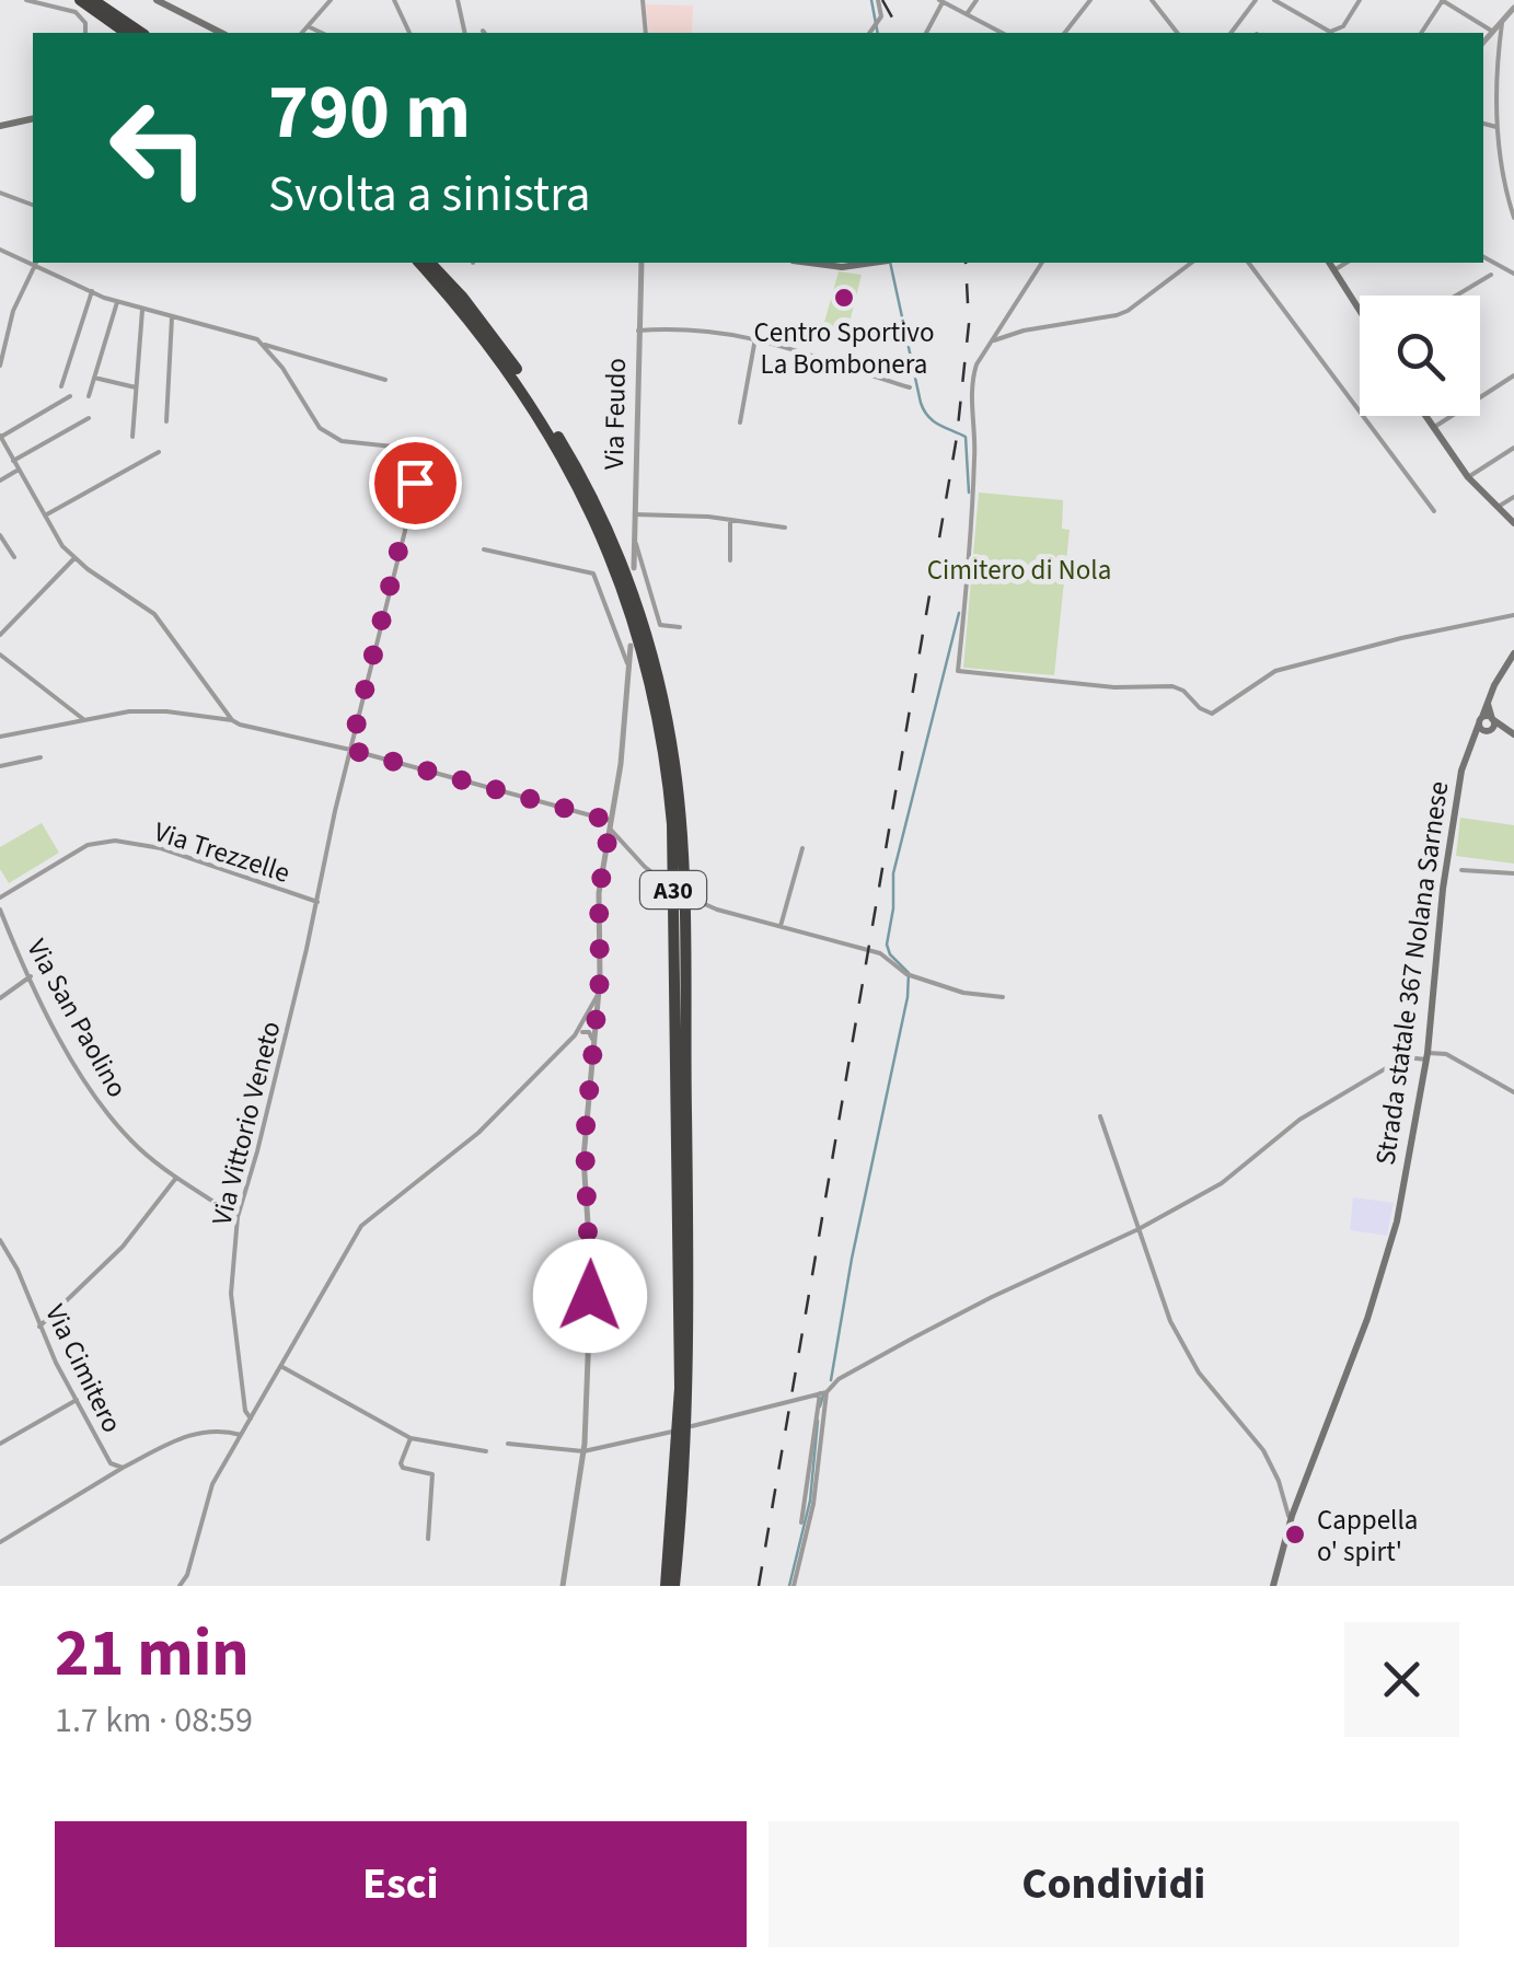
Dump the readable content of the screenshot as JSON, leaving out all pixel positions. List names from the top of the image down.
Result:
{
  "streets": {
    "highway": ["A30"],
    "main road": ["Strada statale 367 Nolana Sarnese"],
    "street": [
      "Via Feudo",
      "Via Trezzelle",
      "Via San Paolino",
      "Via Vittorio Veneto",
      "Via Cimitero"
    ]
  },
  "crossings": [
    ["Via Trezzelle", "Via Vittorio Veneto"],
    ["Via San Paolino", "Via Vittorio Veneto"],
    ["Via Vittorio Veneto", "Via Cimitero"]
  ],
  "parks": ["Cimitero di Nola"],
  "places": ["Centro Sportivo La Bombonera", "Cappella o' spirt'"],
  "page": {
    "turn": ["790 m", "Svolta a sinistra"],
    "heading": ["21 min", "1.7 km · 08:59"],
    "buttons": ["Esci", "Condividi"]
  }
}
